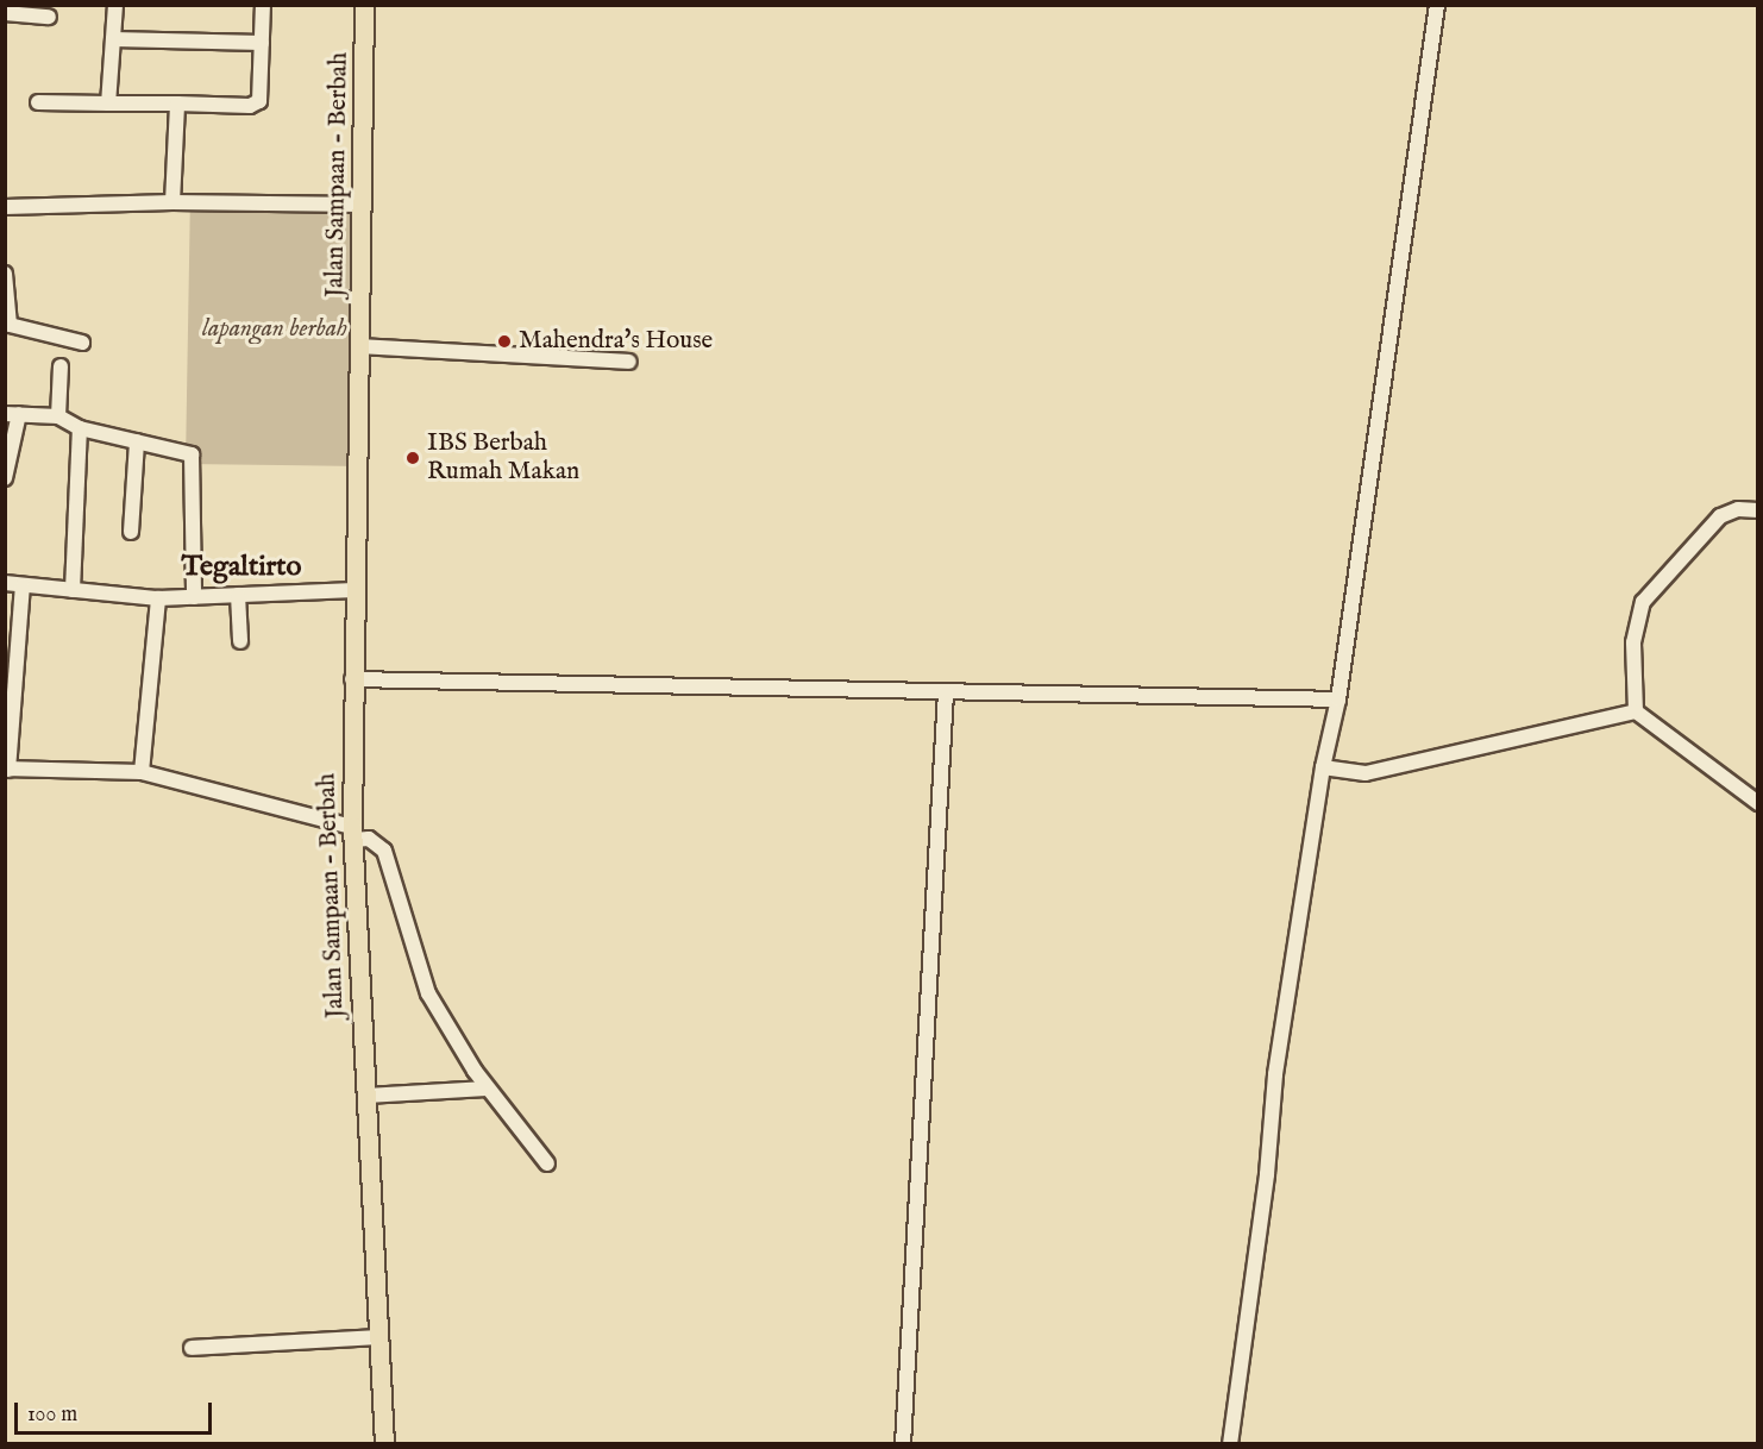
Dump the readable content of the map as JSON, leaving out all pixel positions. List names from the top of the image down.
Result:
{
  "streets": {
    "main road": ["Jalan Sampaan - Berbah"]
  },
  "districts": ["Tegaltirto"],
  "parks": ["lapangan berbah"],
  "places": ["Mahendra's House", "IBS Berbah Rumah Makan"],
  "scale_bar": "100 m"
}
